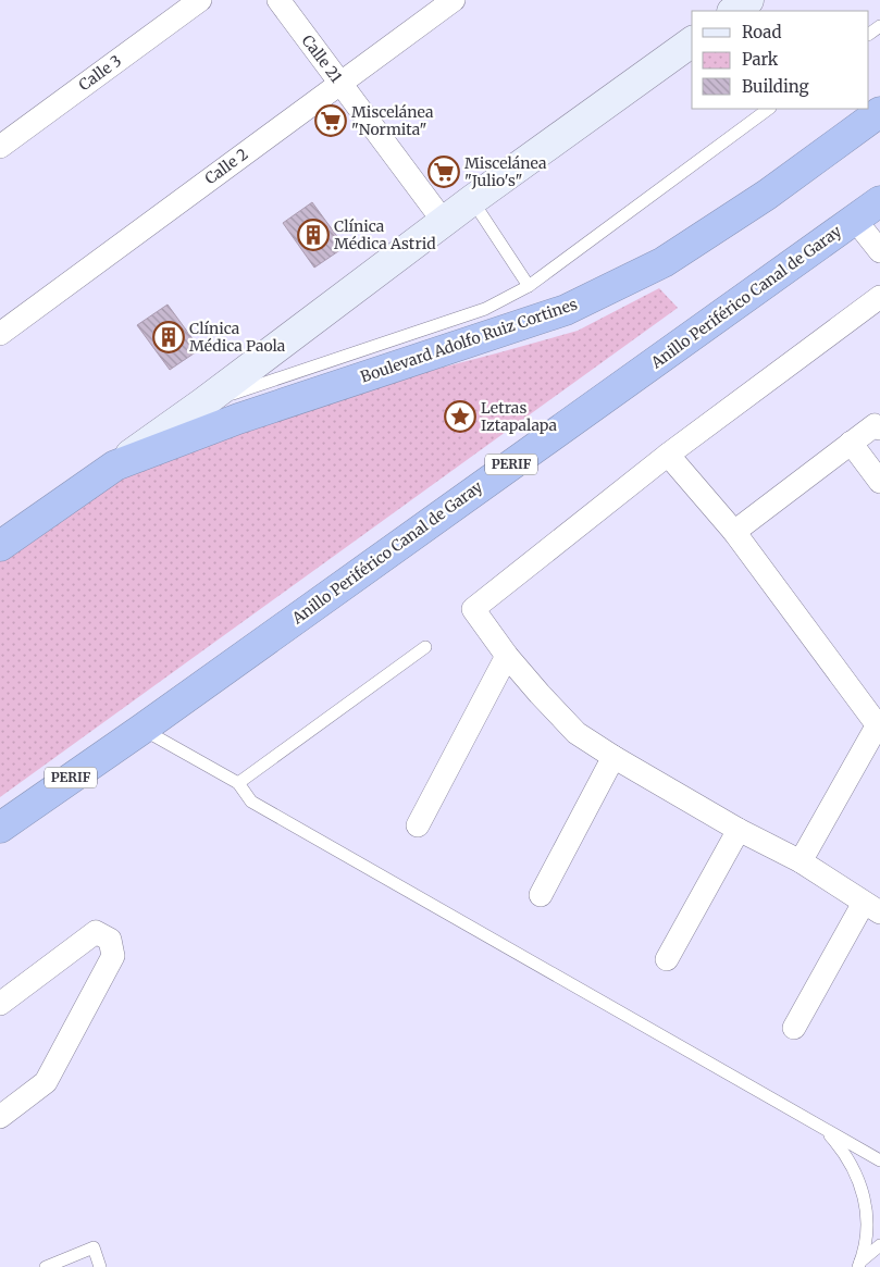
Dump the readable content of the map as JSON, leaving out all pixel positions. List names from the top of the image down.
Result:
{
  "streets": {
    "highway": ["Anillo Periférico Canal de Garay", "Boulevard Adolfo Ruiz Cortines", "PERIF"],
    "street": ["Calle 21", "Calle 3", "Calle 2"]
  },
  "crossings": [
    ["Calle 21", "Calle 2"]
  ],
  "places": {
    "supermarket": ["Miscelánea \"Normita\"", "Miscelánea \"Julio's\""],
    "building": ["Clínica Médica Astrid", "Clínica Médica Paola"],
    "place": ["Letras Iztapalapa"]
  },
  "legend": ["Road", "Park", "Building"]
}
